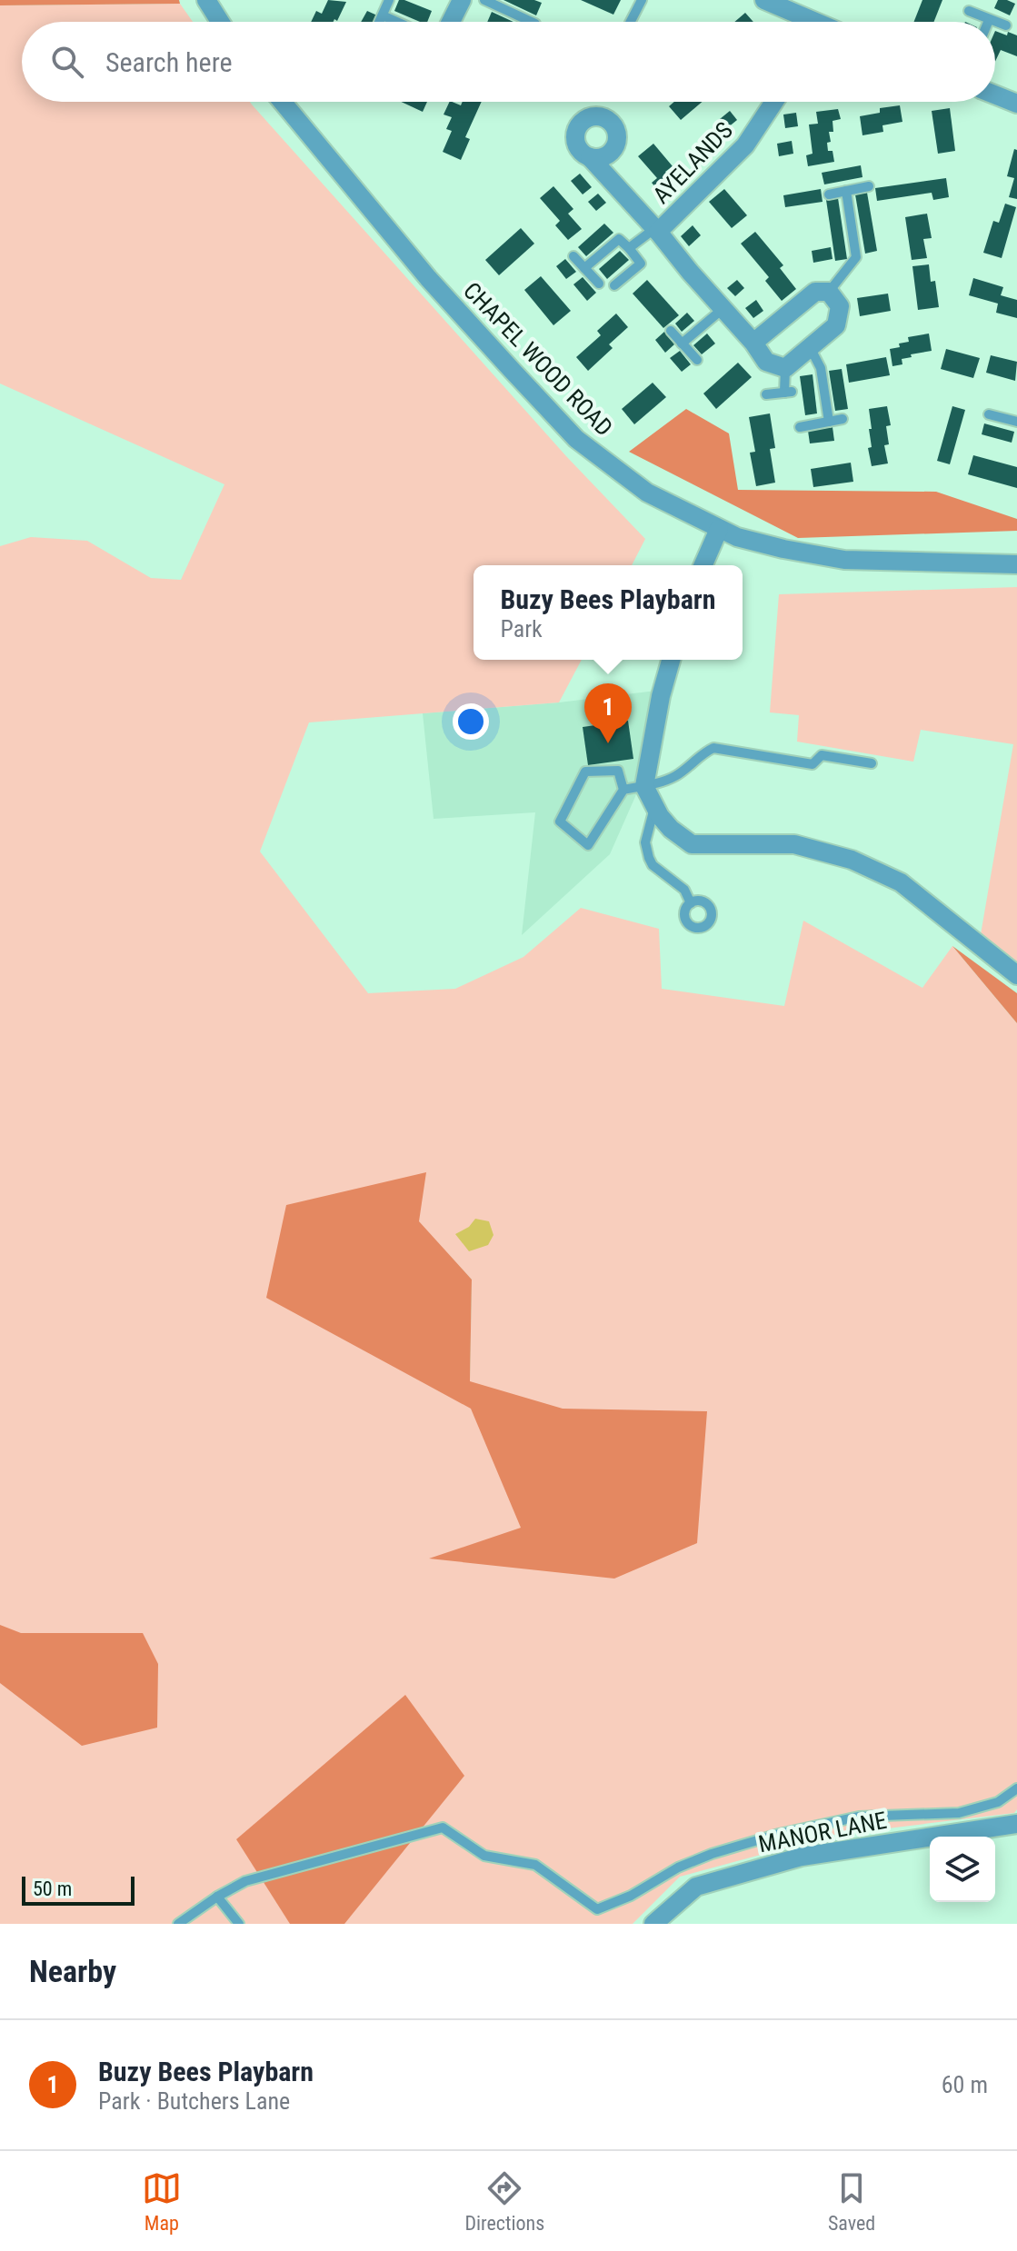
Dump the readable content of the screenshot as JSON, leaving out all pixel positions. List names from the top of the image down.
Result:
{
  "streets": {
    "street": ["AYELANDS", "CHAPEL WOOD ROAD", "MANOR LANE"]
  },
  "scale_bar": "50 m",
  "page": {
    "search": "Search here",
    "popup": ["Buzy Bees Playbarn", "Park"],
    "pins": "1",
    "scale": "50 m",
    "heading": "Nearby",
    "list": [
      {
        "mark": "1",
        "name": "Buzy Bees Playbarn",
        "note": "Park · Butchers Lane",
        "value": "60 m"
      }
    ],
    "nav": ["Map", "Directions", "Saved"]
  }
}
